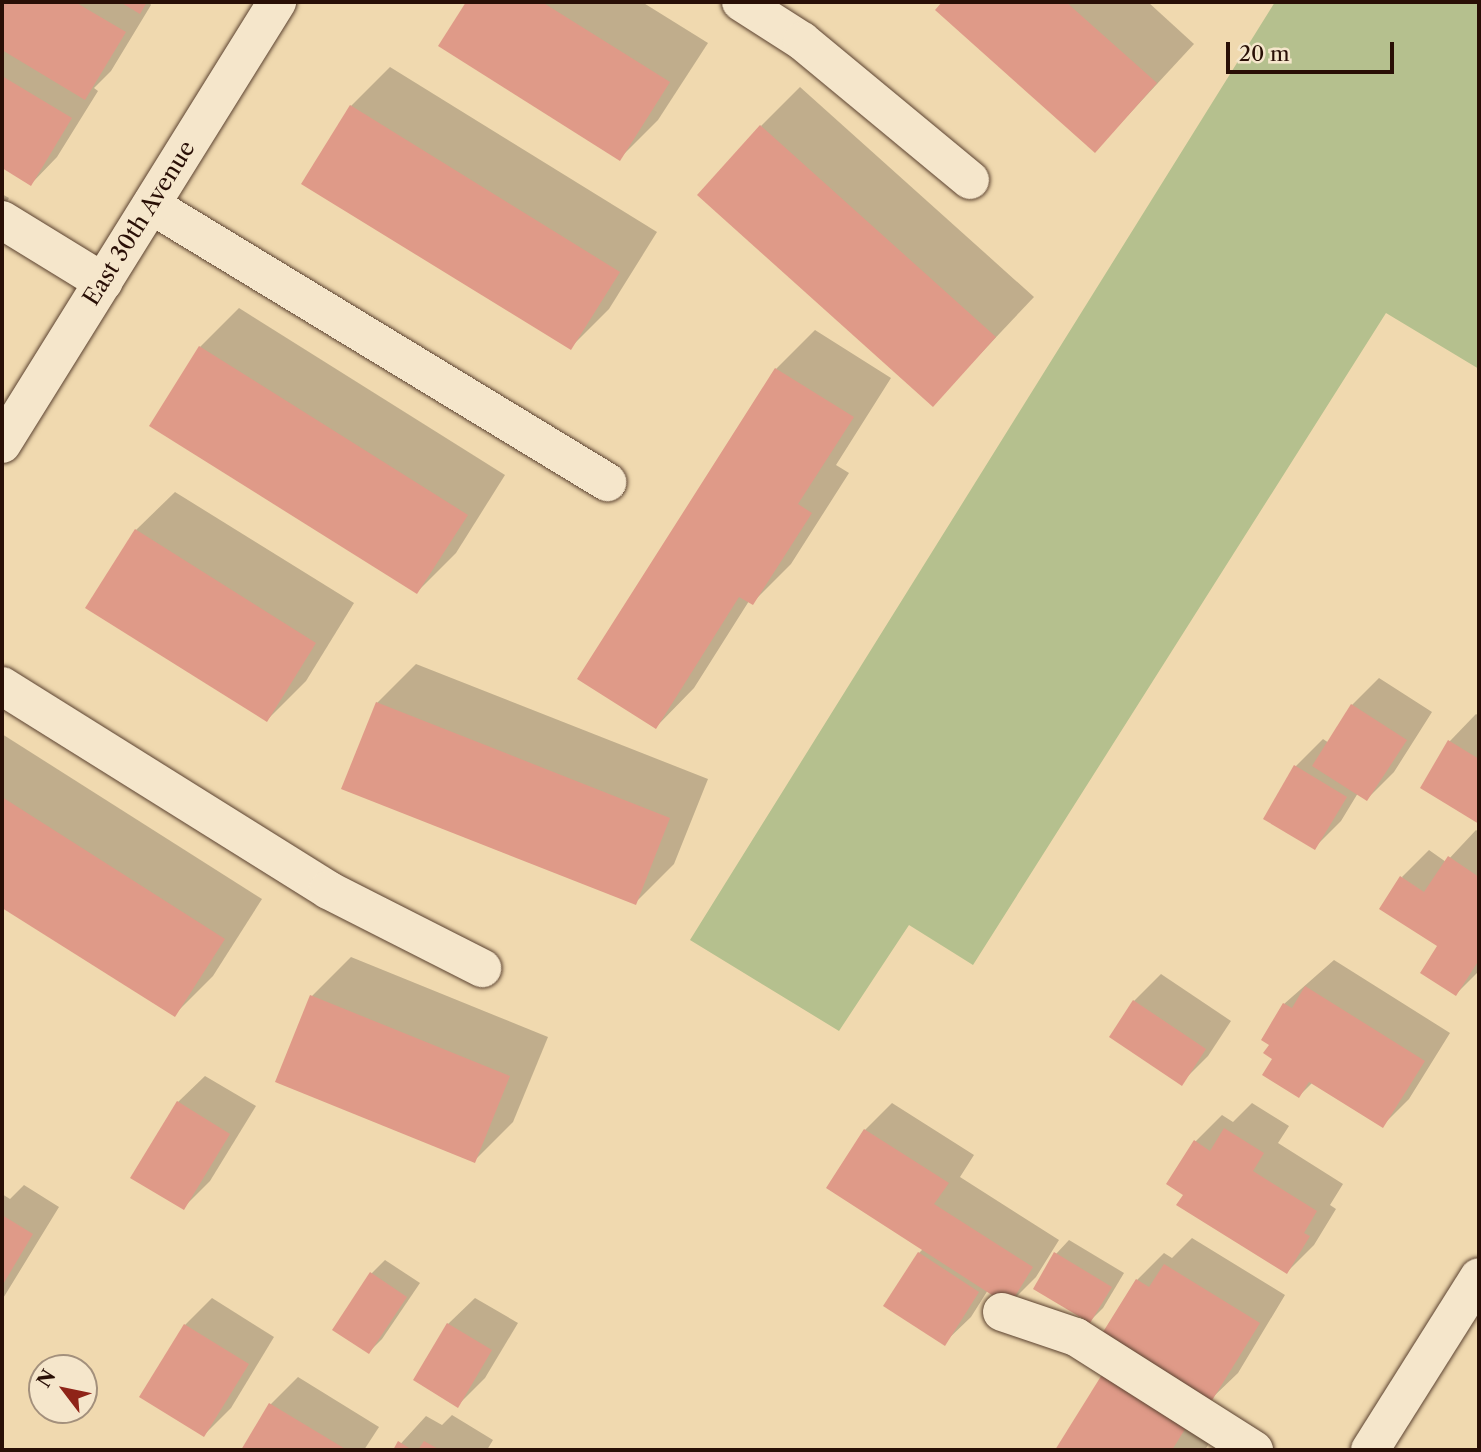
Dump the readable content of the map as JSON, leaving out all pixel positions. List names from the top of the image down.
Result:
{
  "streets": {
    "street": ["East 30th Avenue"]
  },
  "scale_bar": "20 m",
  "north": "top left"
}
